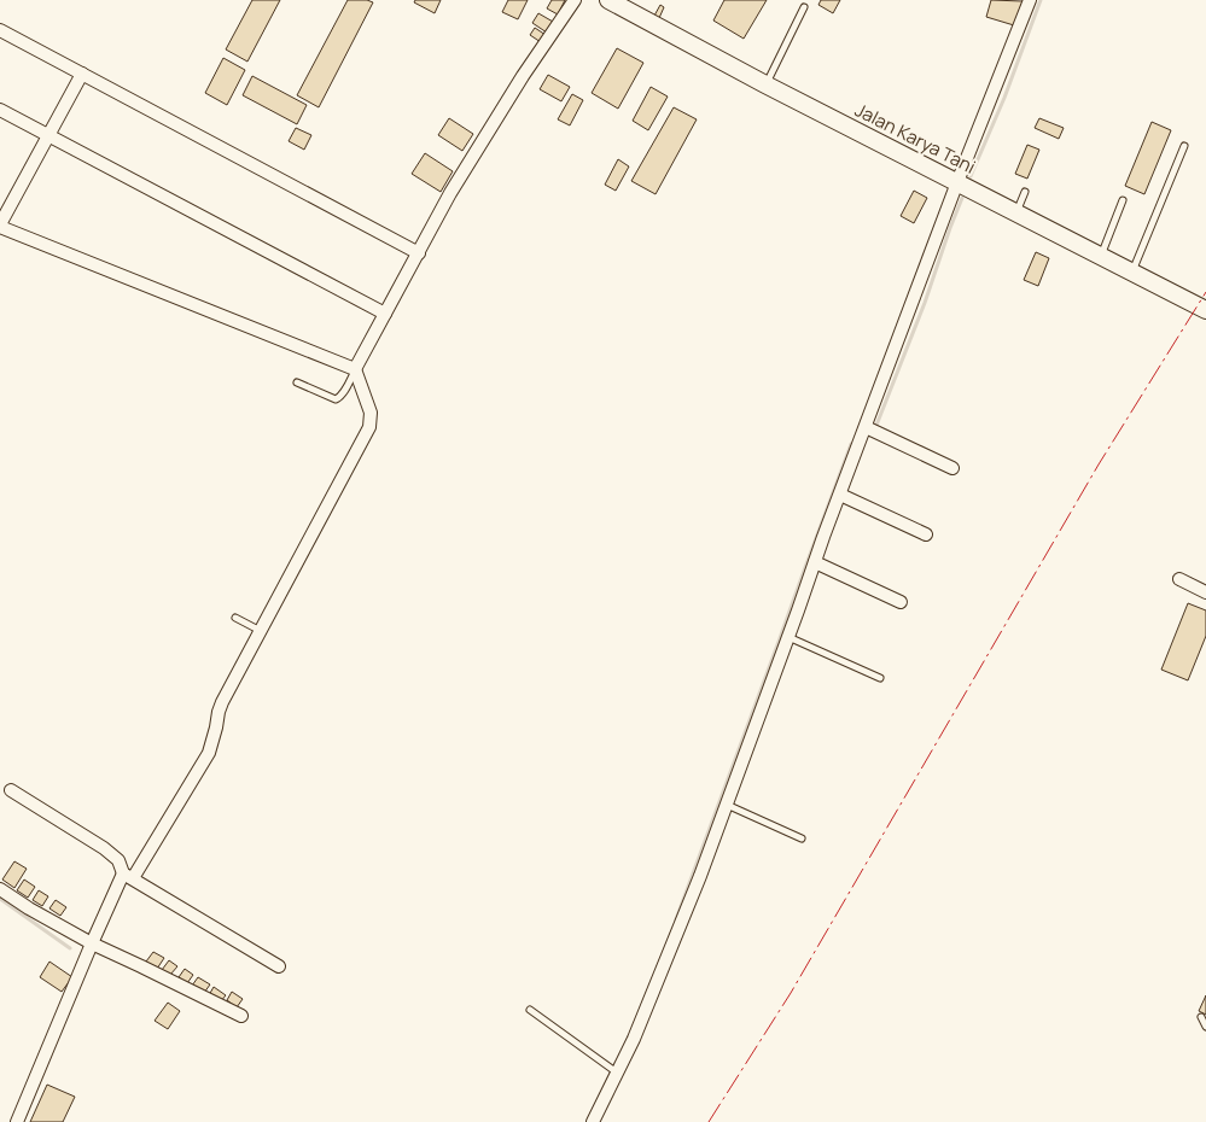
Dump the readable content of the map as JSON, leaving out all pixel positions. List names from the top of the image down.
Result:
{
  "streets": {
    "street": ["Jalan Karya Tani"]
  }
}
